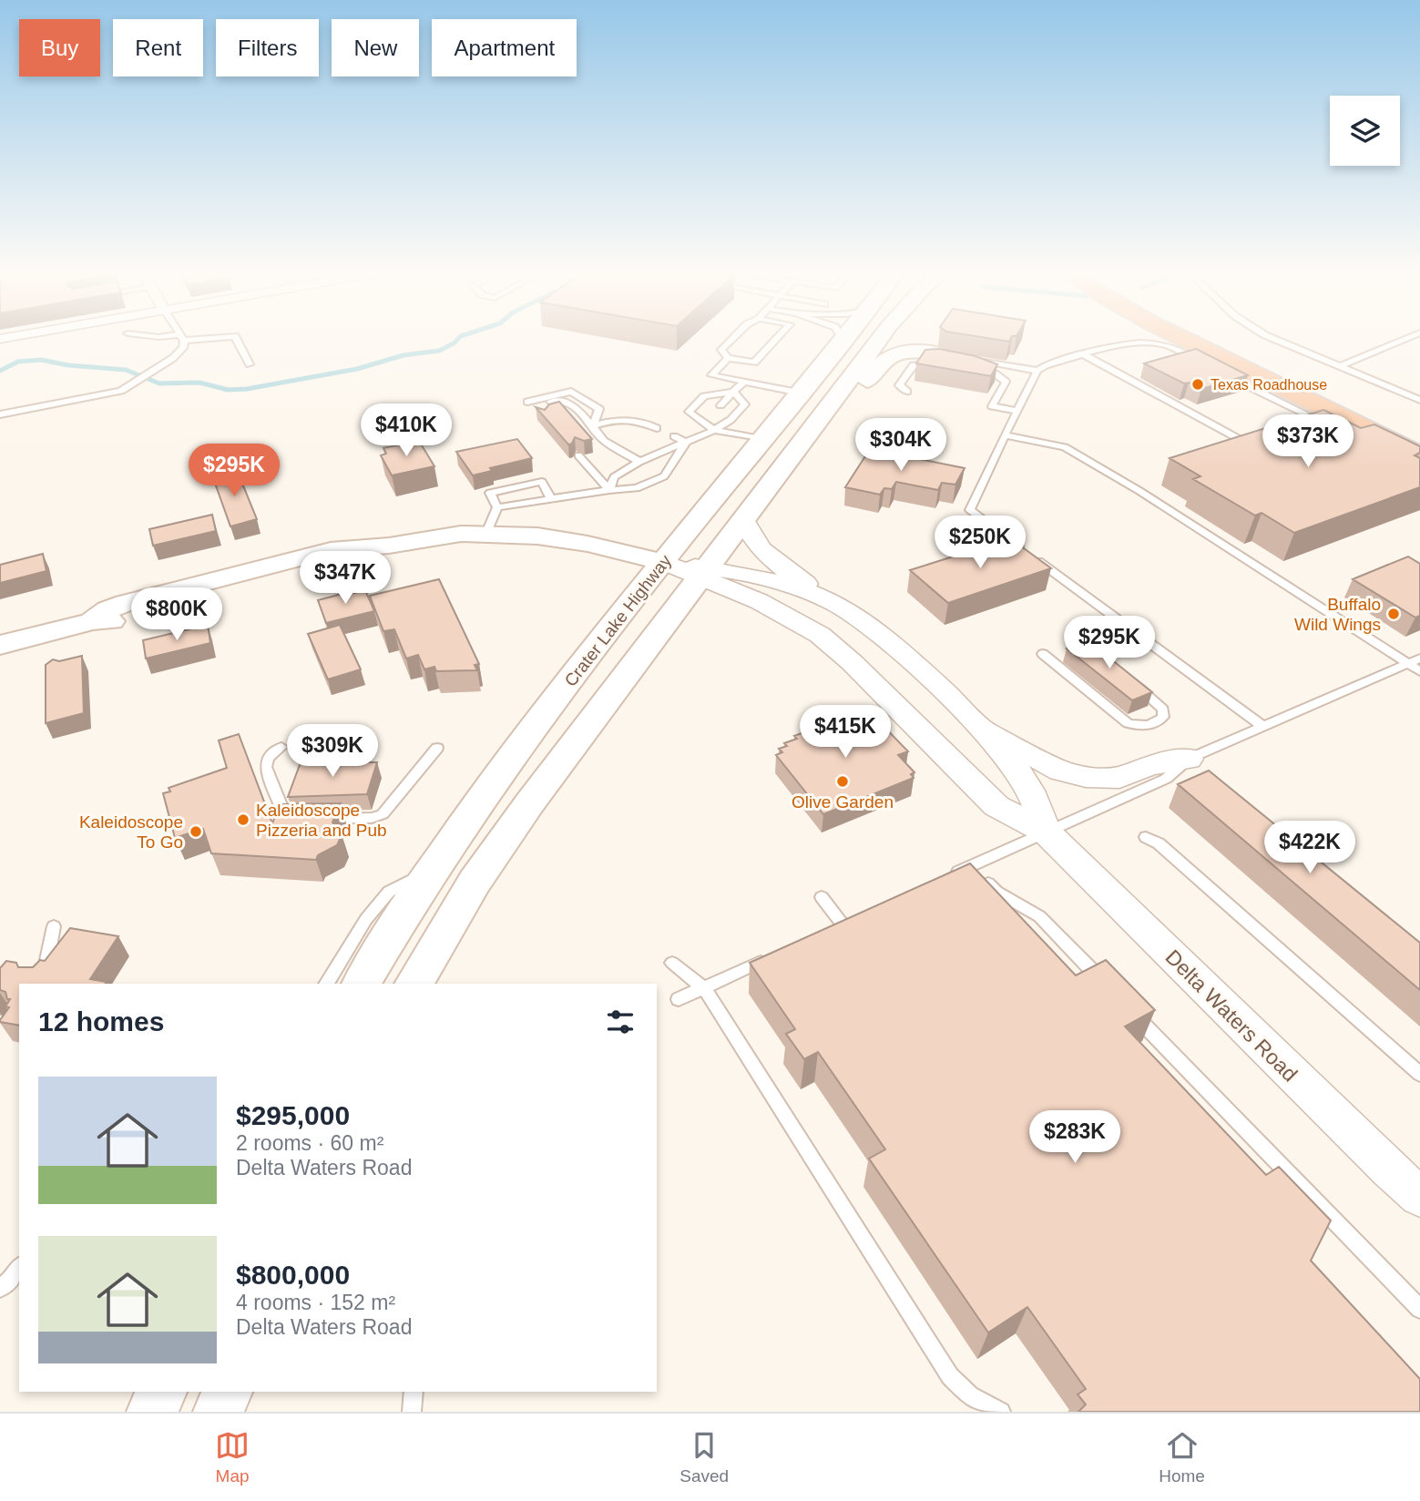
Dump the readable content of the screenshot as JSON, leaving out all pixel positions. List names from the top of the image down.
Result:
{
  "streets": {
    "main road": ["Crater Lake Highway", "Delta Waters Road"]
  },
  "crossings": [
    ["Crater Lake Highway", "Delta Waters Road"]
  ],
  "places": [
    "Texas Roadhouse",
    "Buffalo Wild Wings",
    "Olive Garden",
    "Kaleidoscope Pizzeria and Pub",
    "Kaleidoscope To Go"
  ],
  "page": {
    "chip": [
      "Buy",
      "Rent",
      "Filters",
      "New",
      "Apartment"
    ],
    "price": [
      "$410K",
      "$373K",
      "$304K",
      "$295K",
      "$250K",
      "$347K",
      "$800K",
      "$295K",
      "$415K",
      "$309K",
      "$422K",
      "$283K"
    ],
    "heading": "12 homes",
    "list": [
      {
        "name": "$295,000",
        "note": "2 rooms · 60 m² · Delta Waters Road"
      },
      {
        "name": "$800,000",
        "note": "4 rooms · 152 m² · Delta Waters Road"
      }
    ],
    "tabs": ["Map", "Saved", "Home"]
  }
}
